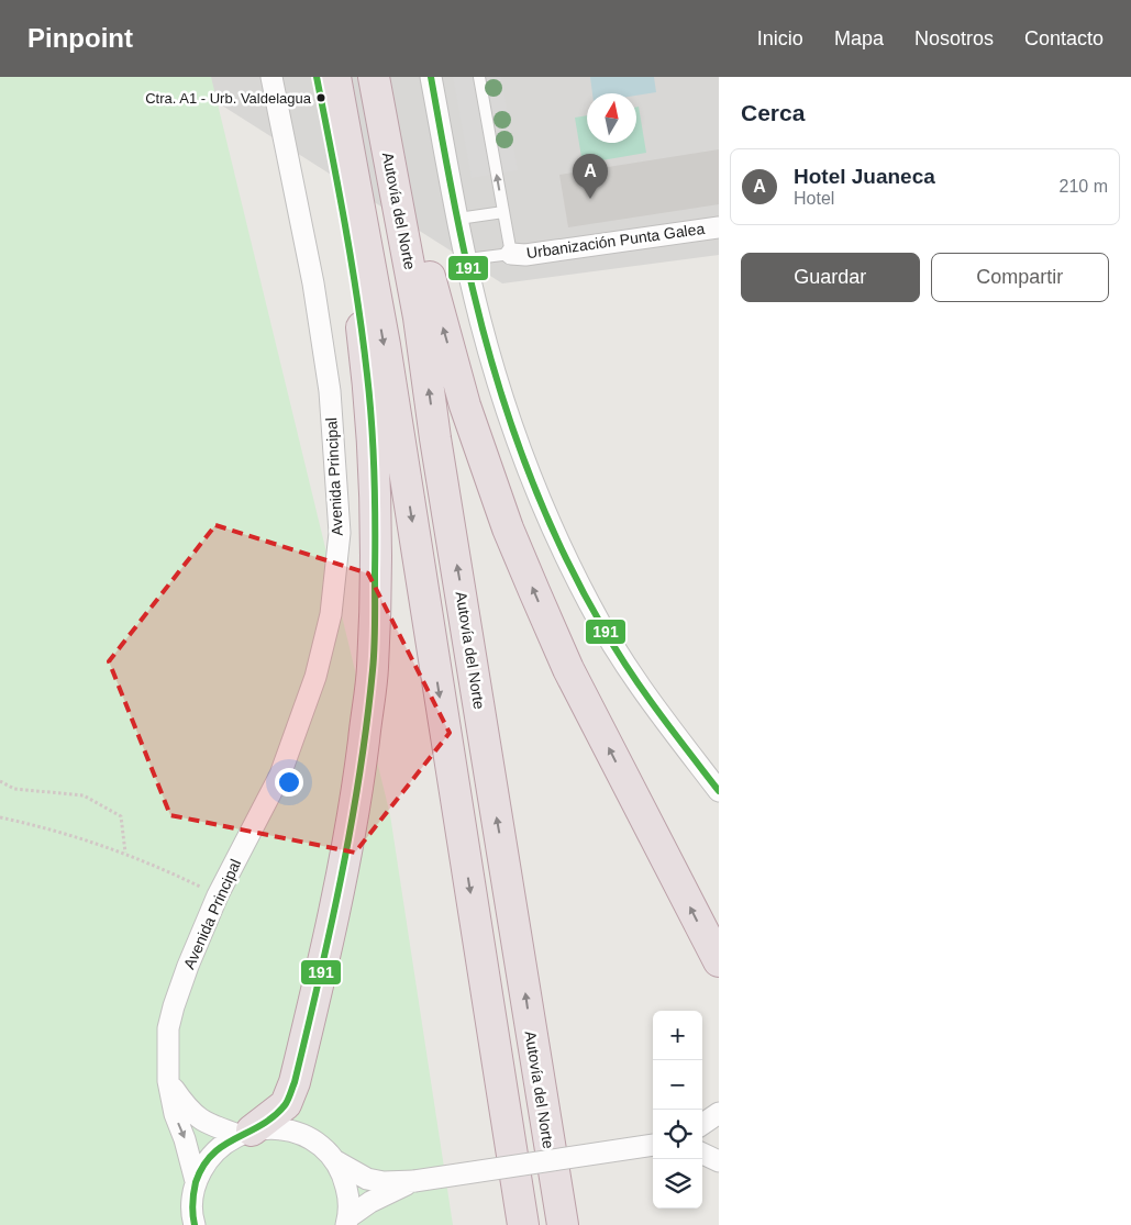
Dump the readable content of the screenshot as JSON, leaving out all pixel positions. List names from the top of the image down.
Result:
{
  "streets": {
    "highway": ["Autovía del Norte"],
    "street": ["Urbanización Punta Galea", "Avenida Principal"]
  },
  "places": ["Ctra. A1 - Urb. Valdelagua"],
  "lines": ["transit line 191"],
  "north": "top",
  "page": {
    "header": "Pinpoint",
    "nav": [
      "Inicio",
      "Mapa",
      "Nosotros",
      "Contacto"
    ],
    "heading": "Cerca",
    "list": [
      {
        "mark": "A",
        "name": "Hotel Juaneca",
        "note": "Hotel",
        "value": "210 m"
      }
    ],
    "pins": "A",
    "buttons": ["Guardar", "Compartir"],
    "map_buttons": ["+", "−"]
  }
}
